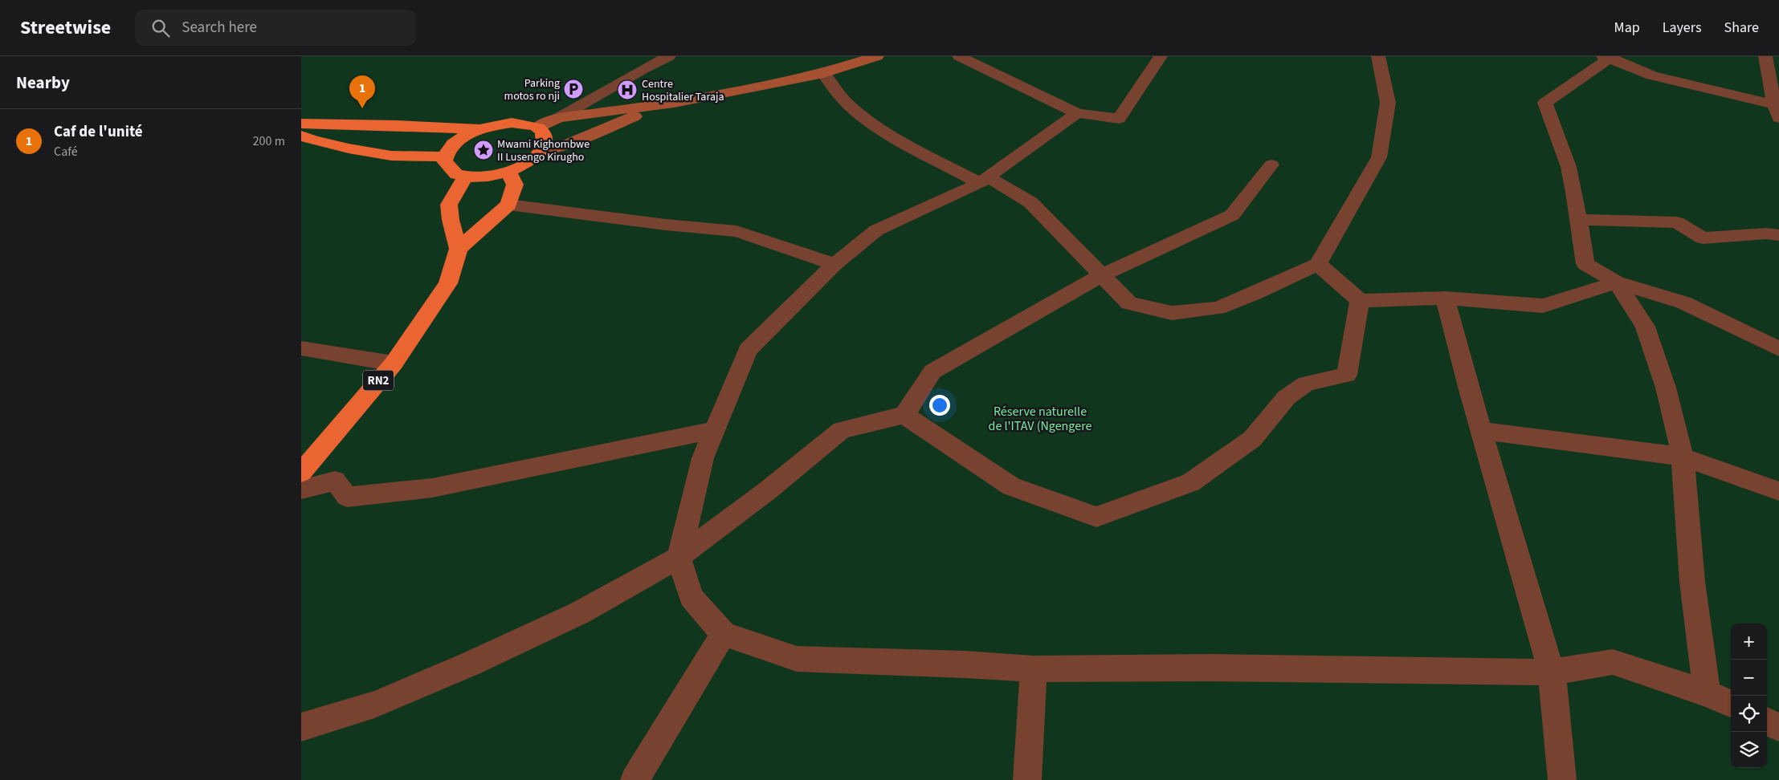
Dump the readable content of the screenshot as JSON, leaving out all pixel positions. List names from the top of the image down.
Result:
{
  "streets": {
    "highway": ["RN2"]
  },
  "parks": ["Réserve naturelle de l'ITAV (Ngengere"],
  "places": {
    "parking": ["Parking motos ro nji"],
    "hospital": ["Centre Hospitalier Taraja"],
    "place": ["Mwami Kighombwe II Lusengo Kirugho"]
  },
  "page": {
    "header": "Streetwise",
    "search": "Search here",
    "nav": ["Map", "Layers", "Share"],
    "heading": "Nearby",
    "pins": "1",
    "list": [
      {
        "mark": "1",
        "name": "Caf de l'unité",
        "note": "Café",
        "value": "200 m"
      }
    ],
    "map_buttons": ["+", "−"]
  }
}
